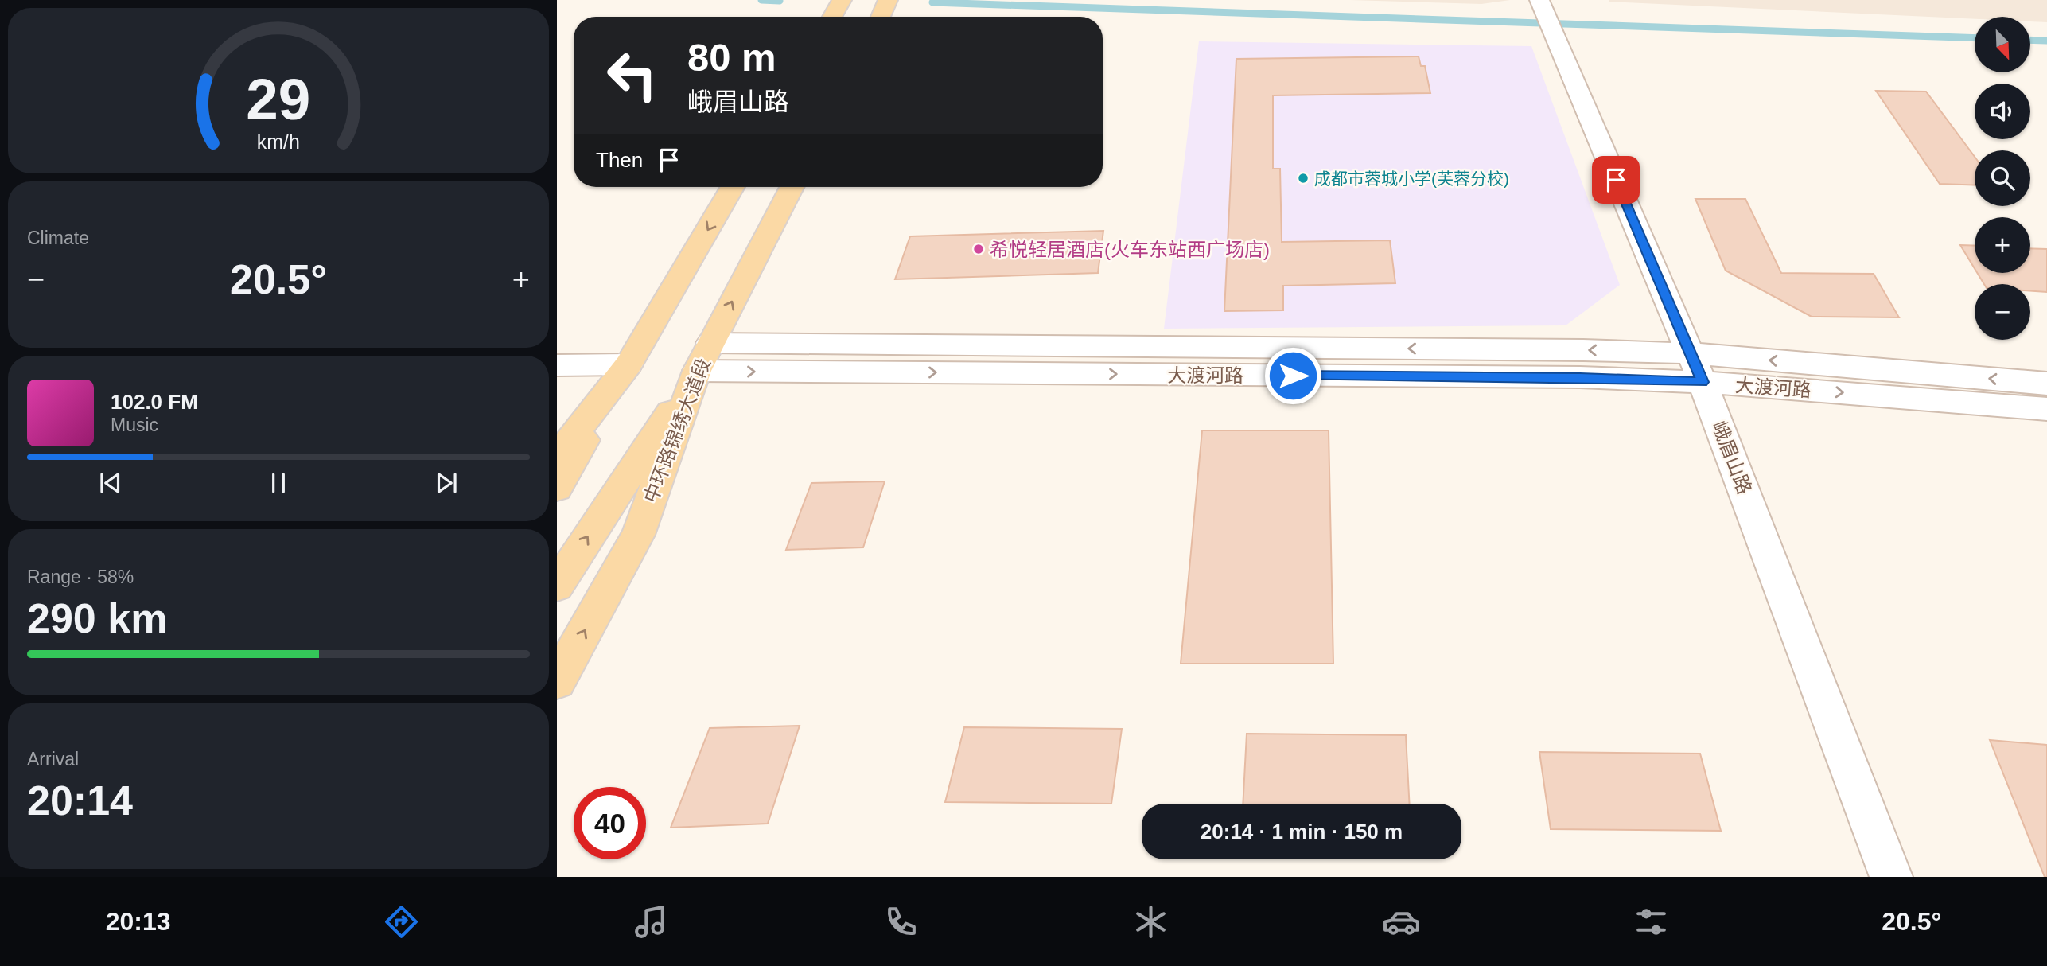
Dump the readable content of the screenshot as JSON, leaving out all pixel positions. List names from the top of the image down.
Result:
{
  "streets": {
    "main road": ["中环路锦绣大道段"],
    "street": ["大渡河路", "峨眉山路"]
  },
  "crossings": [
    ["大渡河路", "中环路锦绣大道段"],
    ["大渡河路", "峨眉山路"]
  ],
  "places": ["成都市蓉城小学(芙蓉分校)", "希悦轻居酒店(火车东站西广场店)"],
  "north": "bottom right",
  "page": {
    "map_buttons": ["+", "−"],
    "turn": ["80 m", "峨眉山路"],
    "then": "Then",
    "tile": [
      "Climate",
      ["Range · 58%", "290 km"],
      ["Arrival", "20:14"]
    ],
    "heat": ["−", "20.5°", "+"],
    "song": ["102.0 FM", "Music"],
    "limit": "40",
    "trip": "20:14 · 1 min · 150 m",
    "tabs": ["20:13", "20.5°"],
    "gauge": ["29", "km/h"]
  }
}
